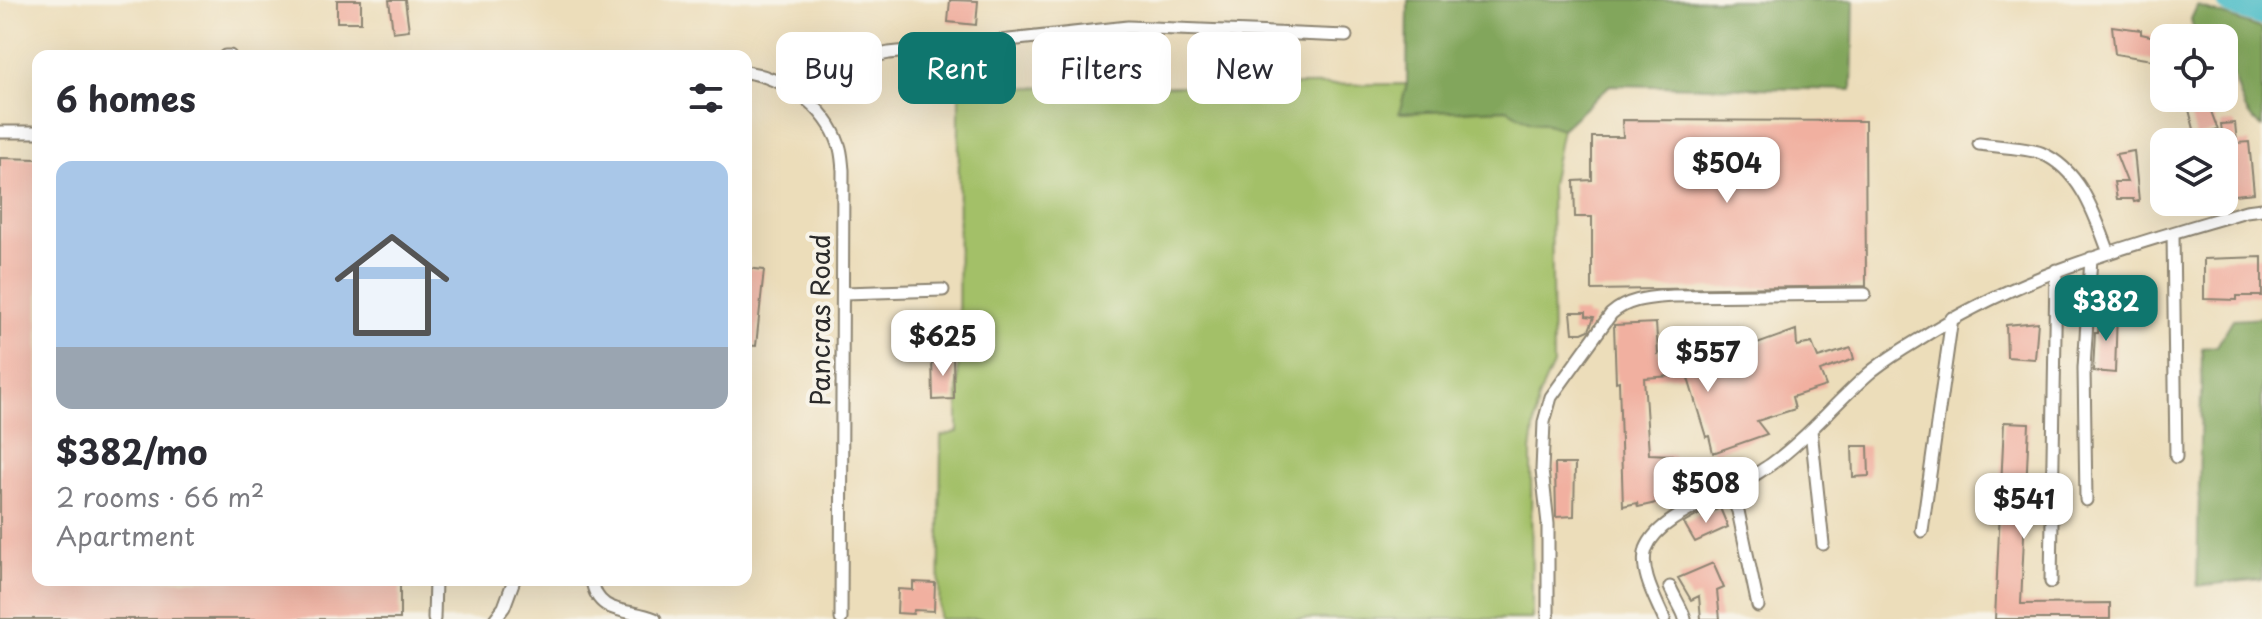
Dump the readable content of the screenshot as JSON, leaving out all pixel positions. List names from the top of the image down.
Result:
{
  "streets": {
    "lane": ["Pancras Road"]
  },
  "page": {
    "chip": [
      "Buy",
      "Rent",
      "Filters",
      "New"
    ],
    "heading": "6 homes",
    "price": [
      "$504",
      "$382",
      "$625",
      "$557",
      "$508",
      "$541"
    ],
    "list": [
      {
        "name": "$382/mo",
        "note": "2 rooms · 66 m² · Apartment"
      }
    ]
  }
}
